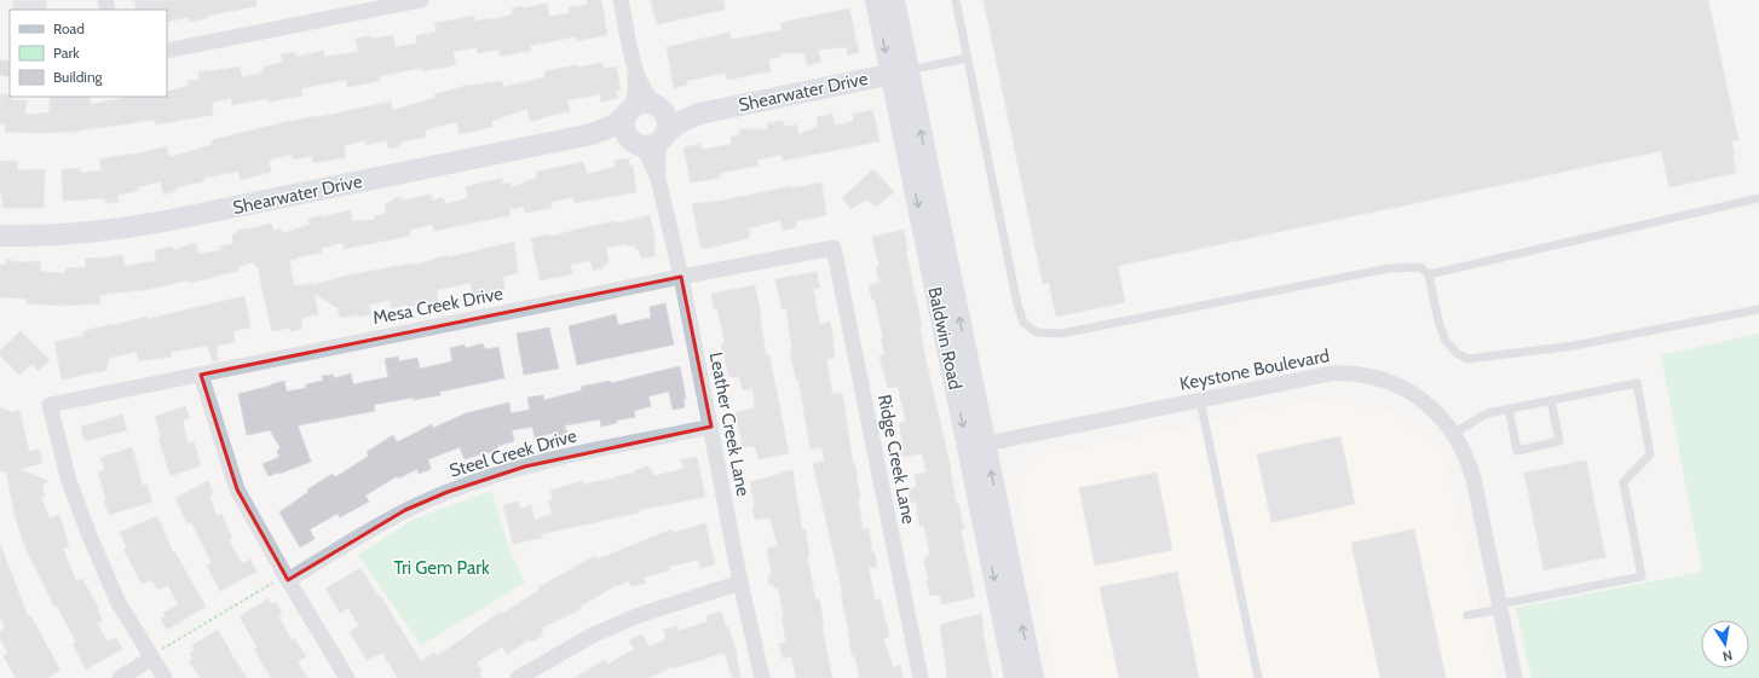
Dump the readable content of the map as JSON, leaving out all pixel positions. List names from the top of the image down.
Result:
{
  "streets": {
    "street": [
      "Shearwater Drive",
      "Mesa Creek Drive",
      "Baldwin Road",
      "Keystone Boulevard",
      "Leather Creek Lane",
      "Steel Creek Drive",
      "Ridge Creek Lane"
    ]
  },
  "crossings": [
    ["Shearwater Drive", "Baldwin Road"],
    ["Shearwater Drive", "Leather Creek Lane"],
    ["Mesa Creek Drive", "Leather Creek Lane"],
    ["Mesa Creek Drive", "Ridge Creek Lane"],
    ["Baldwin Road", "Keystone Boulevard"],
    ["Leather Creek Lane", "Steel Creek Drive"]
  ],
  "parks": ["Tri Gem Park"],
  "legend": ["Road", "Park", "Building"],
  "north": "bottom"
}
